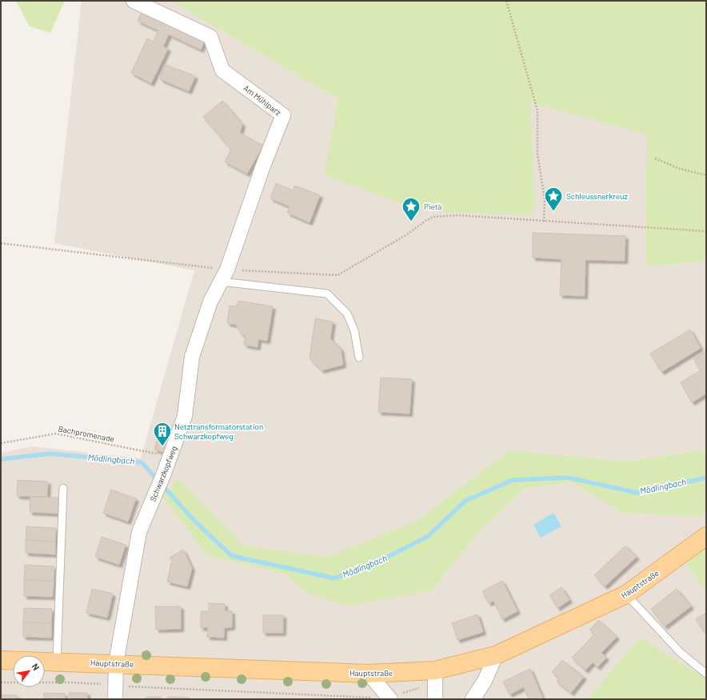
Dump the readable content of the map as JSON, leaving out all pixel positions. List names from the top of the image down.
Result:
{
  "streets": {
    "main road": ["Hauptstraße"],
    "street": ["Am Mühlparz", "Schwarzkopfweg"],
    "path": ["Bachpromenade"]
  },
  "crossings": [
    ["Am Mühlparz", "Schwarzkopfweg"],
    ["Bachpromenade", "Schwarzkopfweg"],
    ["Schwarzkopfweg", "Hauptstraße"]
  ],
  "water": ["Mödlingbach"],
  "places": {
    "place": ["Schleussnerkreuz", "Pietà"],
    "building": ["Netztransformatorstation Schwarzkopfweg"]
  },
  "north": "top right"
}
